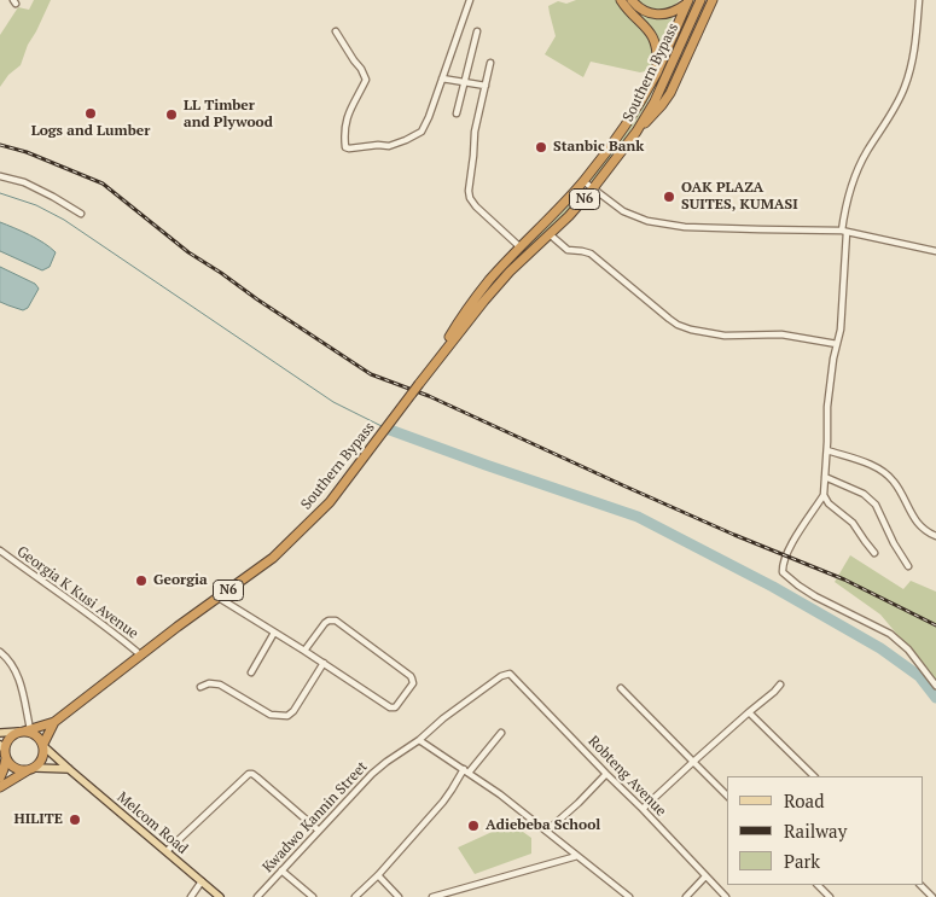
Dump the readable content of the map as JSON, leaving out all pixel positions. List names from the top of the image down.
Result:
{
  "streets": {
    "highway": ["Southern Bypass", "N6"],
    "main road": ["Melcom Road"],
    "street": ["Georgia K Kusi Avenue", "Robteng Avenue", "Kwadwo Kannin Street"]
  },
  "crossings": [
    ["Southern Bypass", "N6"],
    ["Southern Bypass", "Georgia K Kusi Avenue"],
    ["Southern Bypass", "Melcom Road"],
    ["N6", "Melcom Road"],
    ["Robteng Avenue", "Kwadwo Kannin Street"]
  ],
  "places": [
    "Logs and Lumber",
    "LL Timber and Plywood",
    "Stanbic Bank",
    "OAK PLAZA SUITES, KUMASI",
    "Georgia",
    "HILITE",
    "Adiebeba School"
  ],
  "legend": ["Road", "Railway", "Park"]
}
